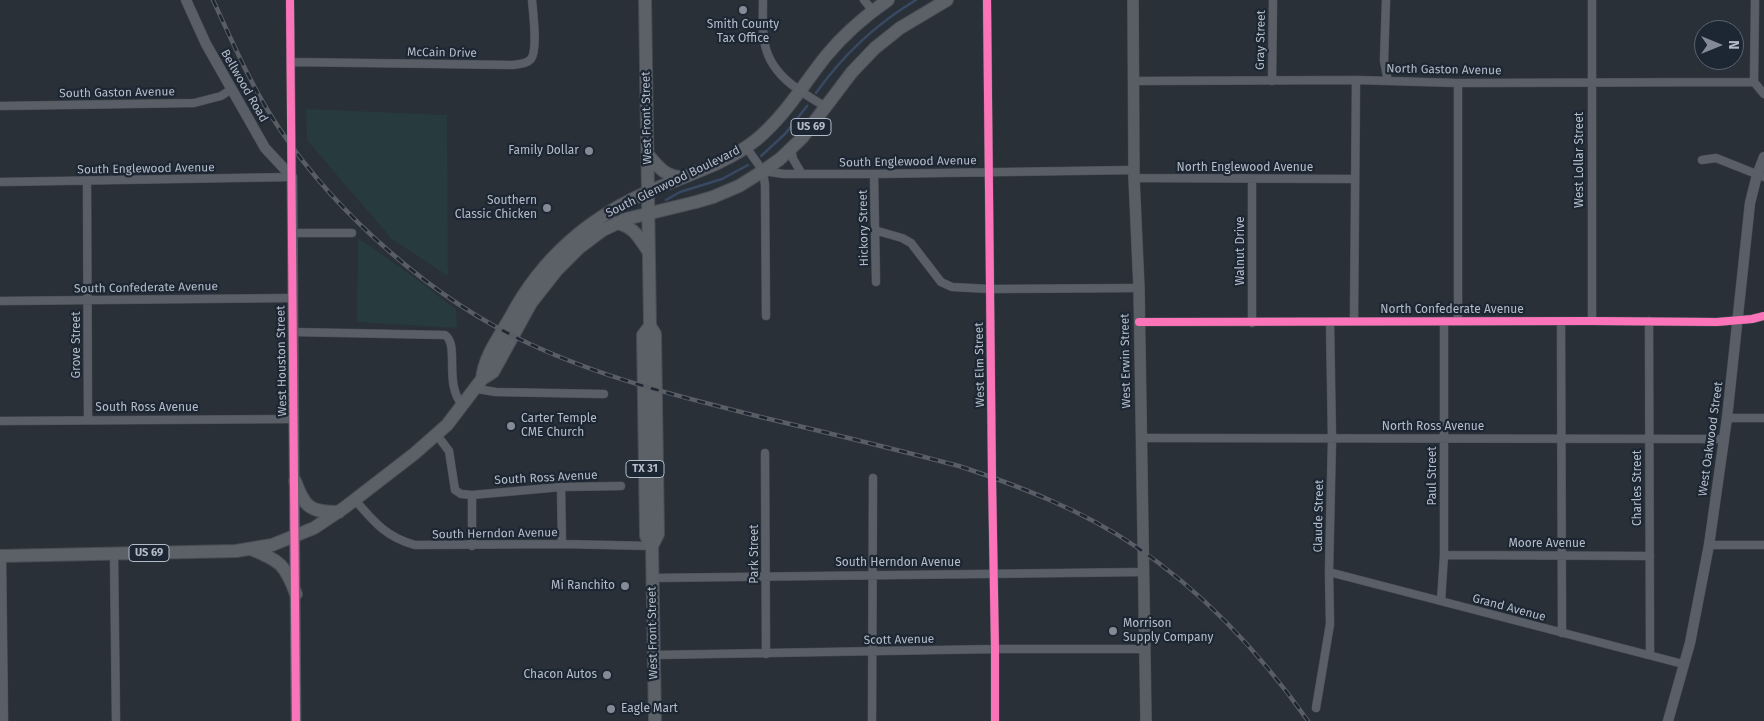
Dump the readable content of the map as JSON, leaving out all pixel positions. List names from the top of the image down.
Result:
{
  "streets": {
    "main road": [
      "West Front Street",
      "US 69",
      "South Glenwood Boulevard",
      "West Erwin Street",
      "TX 31"
    ],
    "street": [
      "Gray Street",
      "McCain Drive",
      "North Gaston Avenue",
      "Bellwood Road",
      "South Gaston Avenue",
      "West Lollar Street",
      "South Englewood Avenue",
      "North Englewood Avenue",
      "Hickory Street",
      "Walnut Drive",
      "South Confederate Avenue",
      "North Confederate Avenue",
      "Grove Street",
      "West Houston Street",
      "West Elm Street",
      "South Ross Avenue",
      "North Ross Avenue",
      "West Oakwood Street",
      "Paul Street",
      "Charles Street",
      "Claude Street",
      "South Herndon Avenue",
      "Moore Avenue",
      "Park Street",
      "Grand Avenue",
      "Scott Avenue"
    ]
  },
  "crossings": [
    ["Gray Street", "North Gaston Avenue"],
    ["McCain Drive", "West Houston Street"],
    ["North Gaston Avenue", "West Lollar Street"],
    ["North Gaston Avenue", "West Erwin Street"],
    ["Bellwood Road", "South Gaston Avenue"],
    ["Bellwood Road", "South Englewood Avenue"],
    ["Bellwood Road", "West Houston Street"],
    ["West Front Street", "South Glenwood Boulevard"],
    ["West Front Street", "South Herndon Avenue"],
    ["West Front Street", "Scott Avenue"],
    ["West Lollar Street", "North Confederate Avenue"],
    ["South Englewood Avenue", "North Englewood Avenue"],
    ["South Englewood Avenue", "South Glenwood Boulevard"],
    ["South Englewood Avenue", "Hickory Street"],
    ["South Englewood Avenue", "Grove Street"],
    ["South Englewood Avenue", "West Houston Street"],
    ["South Englewood Avenue", "West Erwin Street"],
    ["South Englewood Avenue", "West Elm Street"],
    ["North Englewood Avenue", "Walnut Drive"],
    ["North Englewood Avenue", "West Erwin Street"],
    ["South Glenwood Boulevard", "West Houston Street"],
    ["South Glenwood Boulevard", "South Herndon Avenue"],
    ["Walnut Drive", "North Confederate Avenue"],
    ["South Confederate Avenue", "Grove Street"],
    ["South Confederate Avenue", "West Houston Street"],
    ["North Confederate Avenue", "West Erwin Street"],
    ["North Confederate Avenue", "West Oakwood Street"],
    ["North Confederate Avenue", "Paul Street"],
    ["North Confederate Avenue", "Charles Street"],
    ["North Confederate Avenue", "Claude Street"],
    ["Grove Street", "South Ross Avenue"],
    ["West Houston Street", "South Ross Avenue"],
    ["West Erwin Street", "North Ross Avenue"],
    ["West Erwin Street", "South Herndon Avenue"],
    ["West Erwin Street", "Scott Avenue"],
    ["West Elm Street", "South Herndon Avenue"],
    ["West Elm Street", "Scott Avenue"],
    ["North Ross Avenue", "West Oakwood Street"],
    ["North Ross Avenue", "Paul Street"],
    ["North Ross Avenue", "Charles Street"],
    ["North Ross Avenue", "Claude Street"],
    ["West Oakwood Street", "Grand Avenue"],
    ["Paul Street", "Moore Avenue"],
    ["Paul Street", "Grand Avenue"],
    ["Charles Street", "Moore Avenue"],
    ["Charles Street", "Grand Avenue"],
    ["Claude Street", "Grand Avenue"],
    ["South Herndon Avenue", "Park Street"],
    ["Park Street", "Scott Avenue"]
  ],
  "places": [
    "Smith County Tax Office",
    "Family Dollar",
    "Southern Classic Chicken",
    "Carter Temple CME Church",
    "Mi Ranchito",
    "Morrison Supply Company",
    "Chacon Autos",
    "Eagle Mart"
  ],
  "north": "right"
}
